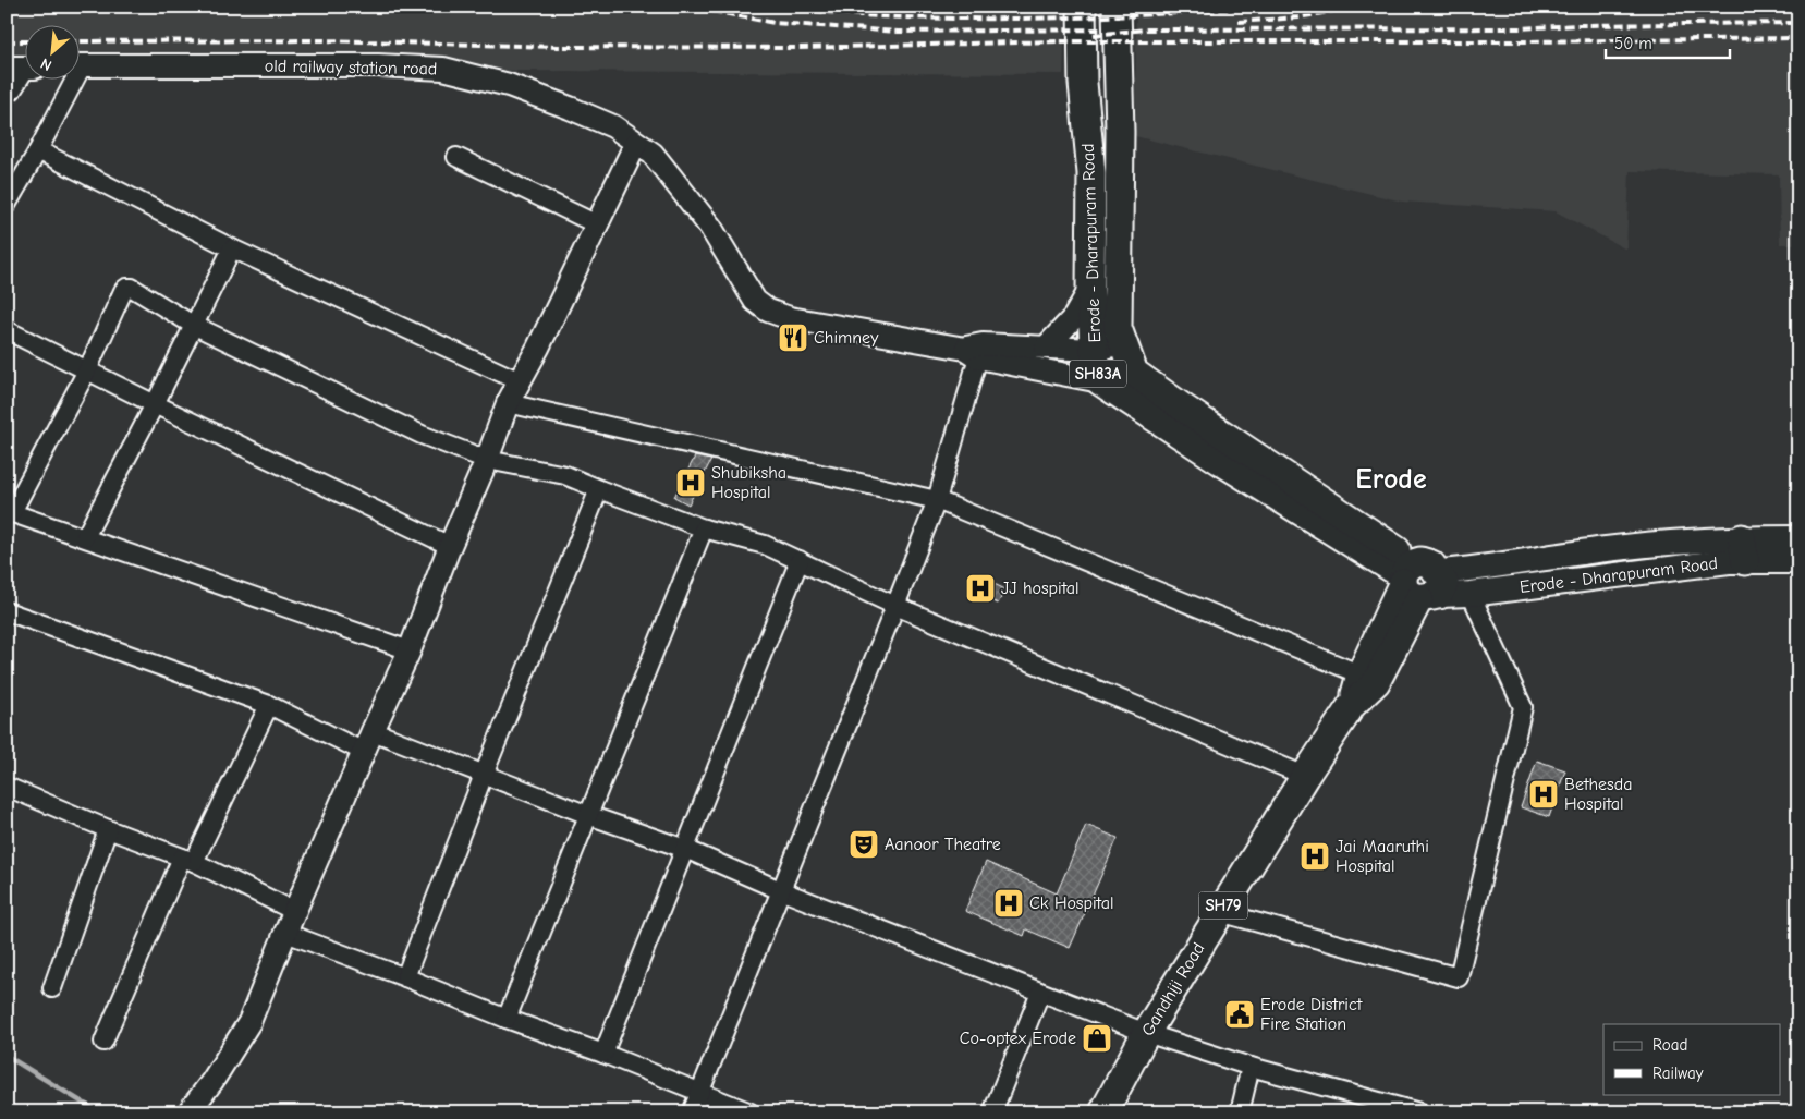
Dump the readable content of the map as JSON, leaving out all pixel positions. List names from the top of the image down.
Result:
{
  "streets": {
    "main road": [
      "Erode - Dharapuram Road",
      "SH83A",
      "SH79",
      "Gandhiji Road"
    ],
    "street": ["old railway station road"]
  },
  "crossings": [
    ["Erode - Dharapuram Road", "SH83A"],
    ["Erode - Dharapuram Road", "Gandhiji Road"],
    ["SH83A", "Gandhiji Road"]
  ],
  "districts": ["Erode"],
  "places": {
    "restaurant": ["Chimney"],
    "hospital": [
      "Shubiksha Hospital",
      "JJ hospital",
      "Bethesda Hospital",
      "Jai Maaruthi Hospital",
      "Ck Hospital"
    ],
    "theatre": ["Aanoor Theatre"],
    "public building": ["Erode District Fire Station"],
    "shop": ["Co-optex Erode"]
  },
  "legend": ["Road", "Railway"],
  "scale_bar": "50 m",
  "north": "bottom left"
}
